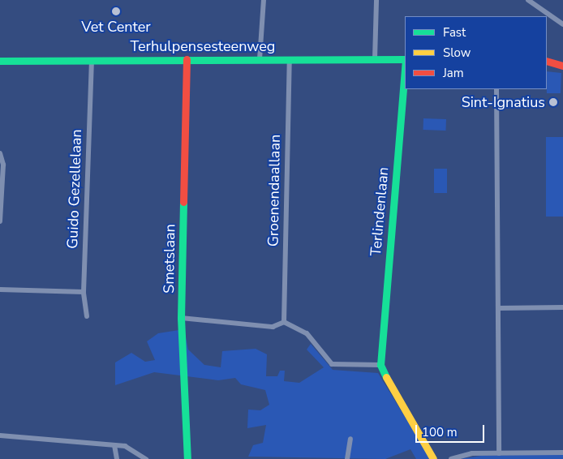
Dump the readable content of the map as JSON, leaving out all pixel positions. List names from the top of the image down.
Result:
{
  "streets": {
    "street": [
      "Terhulpensesteenweg",
      "Guido Gezellelaan",
      "Groenendaallaan",
      "Terlindenlaan",
      "Smetslaan"
    ]
  },
  "crossings": [
    ["Terhulpensesteenweg", "Guido Gezellelaan"],
    ["Terhulpensesteenweg", "Groenendaallaan"],
    ["Terhulpensesteenweg", "Smetslaan"]
  ],
  "places": ["Vet Center", "Sint-Ignatius"],
  "legend": ["Fast", "Slow", "Jam"],
  "scale_bar": "100 m"
}
